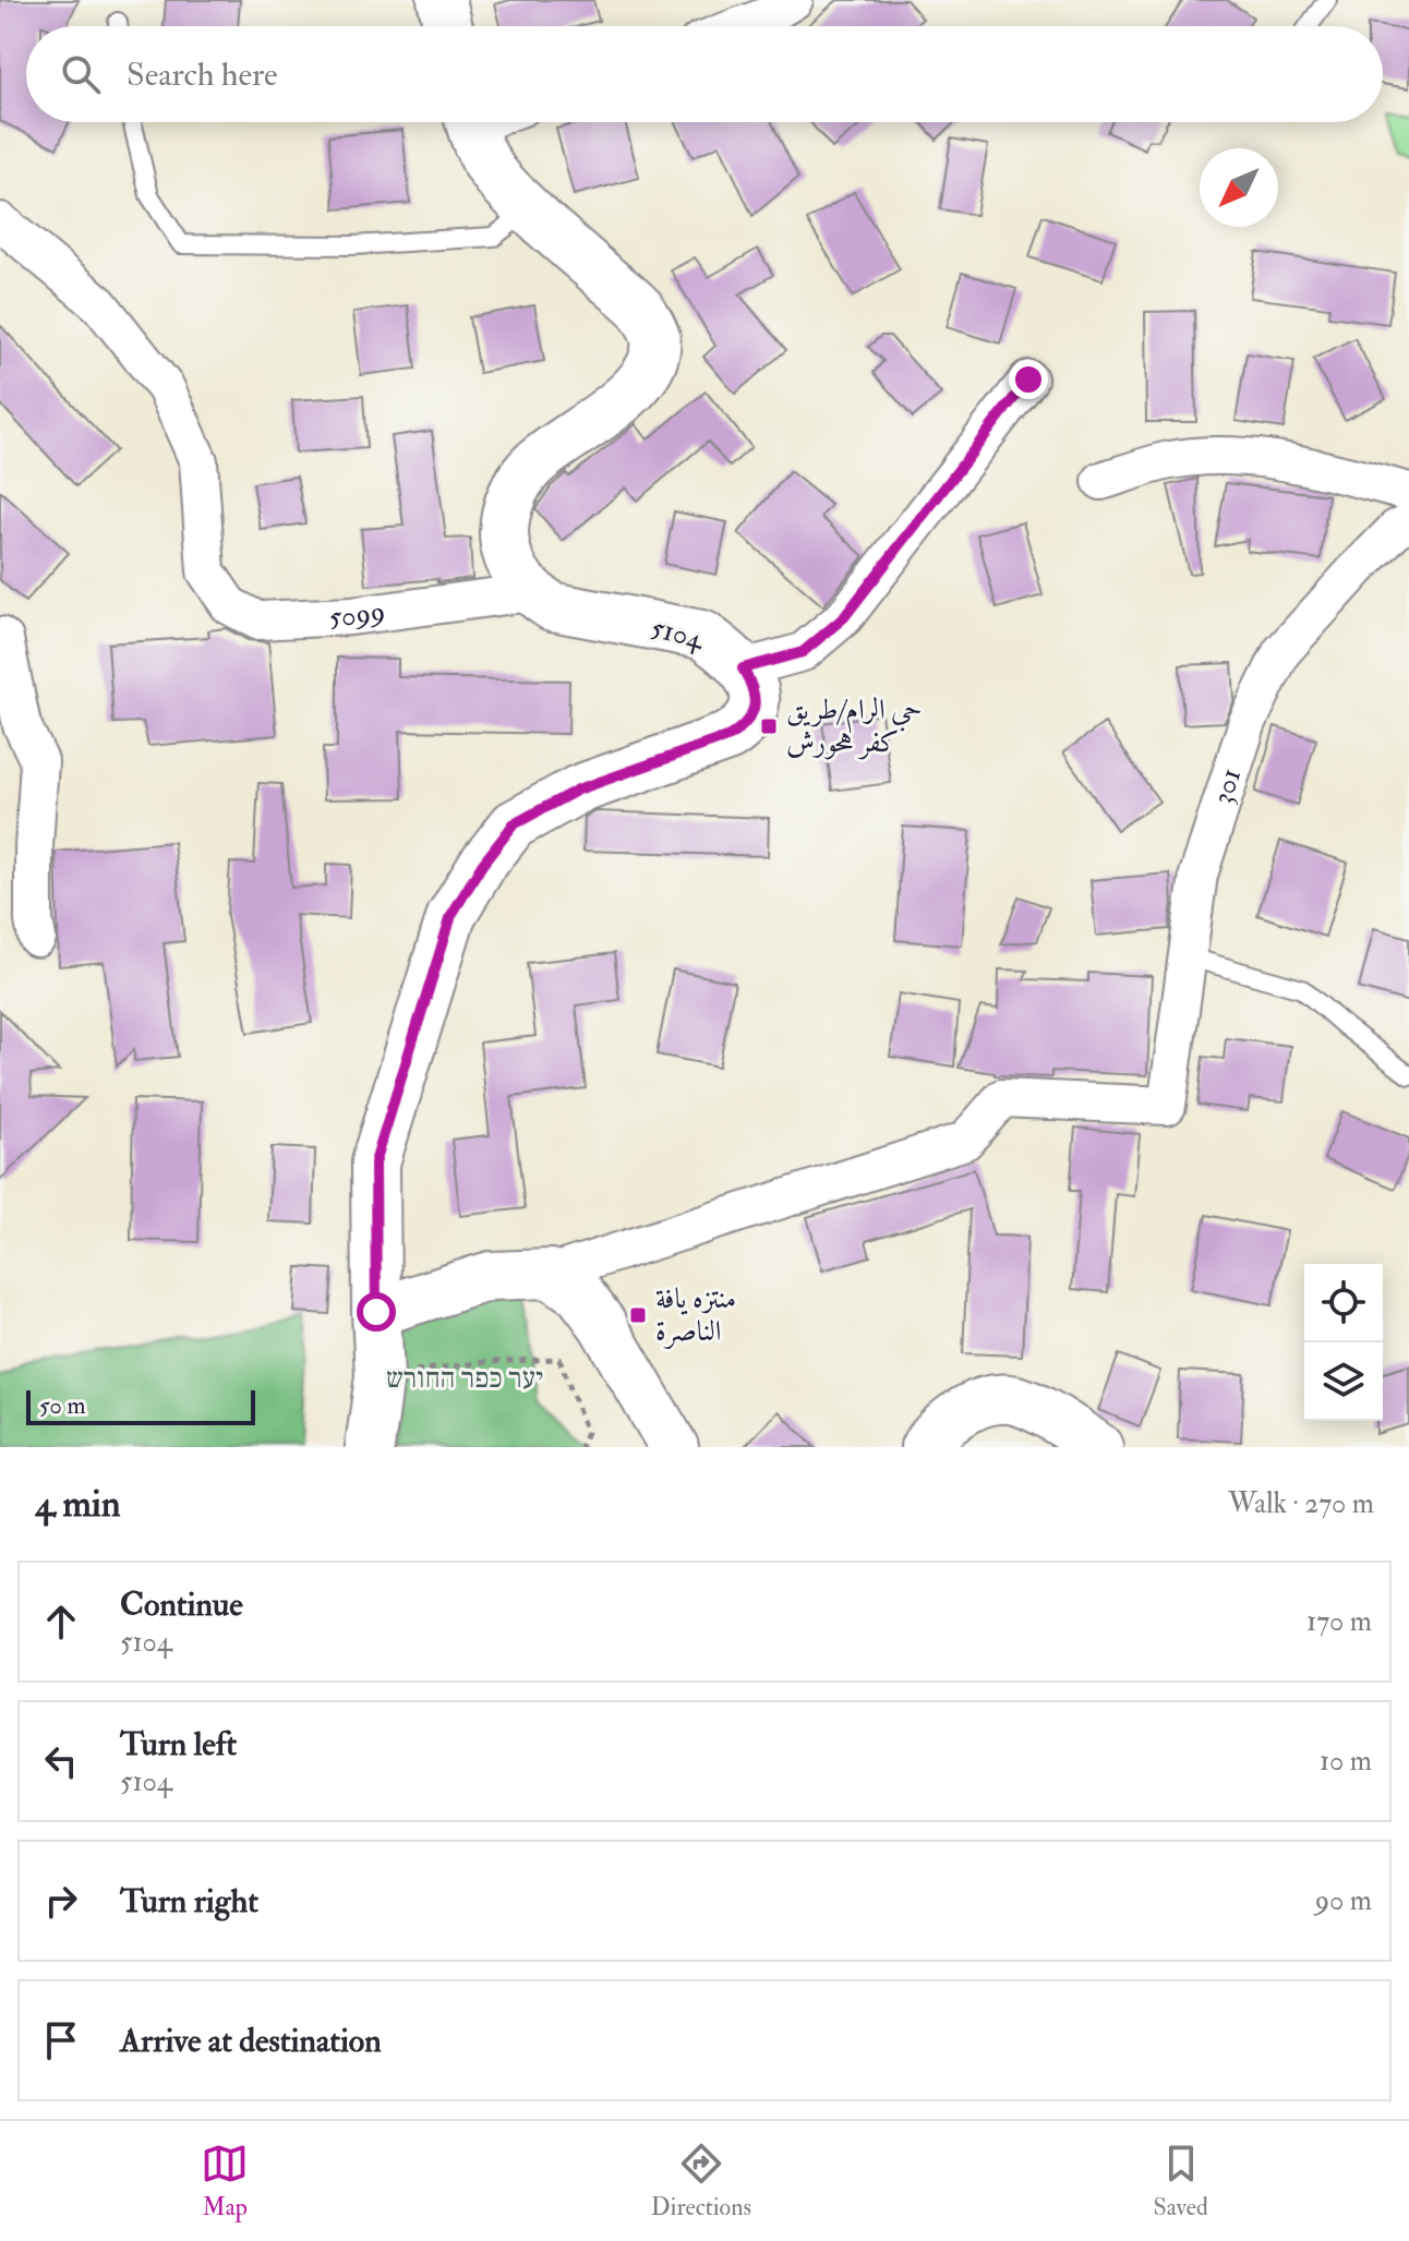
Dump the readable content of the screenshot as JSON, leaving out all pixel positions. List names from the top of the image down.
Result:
{
  "streets": {
    "street": ["5099", "5104", "301"]
  },
  "crossings": [
    ["5099", "5104"]
  ],
  "parks": ["יער כפר החורש"],
  "places": {
    "transit": ["حي الرام/طريق كفر هحورش", "منتزه يافة الناصرة"]
  },
  "scale_bar": "50 m",
  "north": "bottom left",
  "page": {
    "search": "Search here",
    "scale": "50 m",
    "heading": ["4 min", "Walk · 270 m"],
    "list": [
      ["Continue", "5104", "170 m"],
      ["Turn left", "5104", "10 m"],
      ["Turn right", "90 m"],
      "Arrive at destination"
    ],
    "nav": ["Map", "Directions", "Saved"]
  }
}
